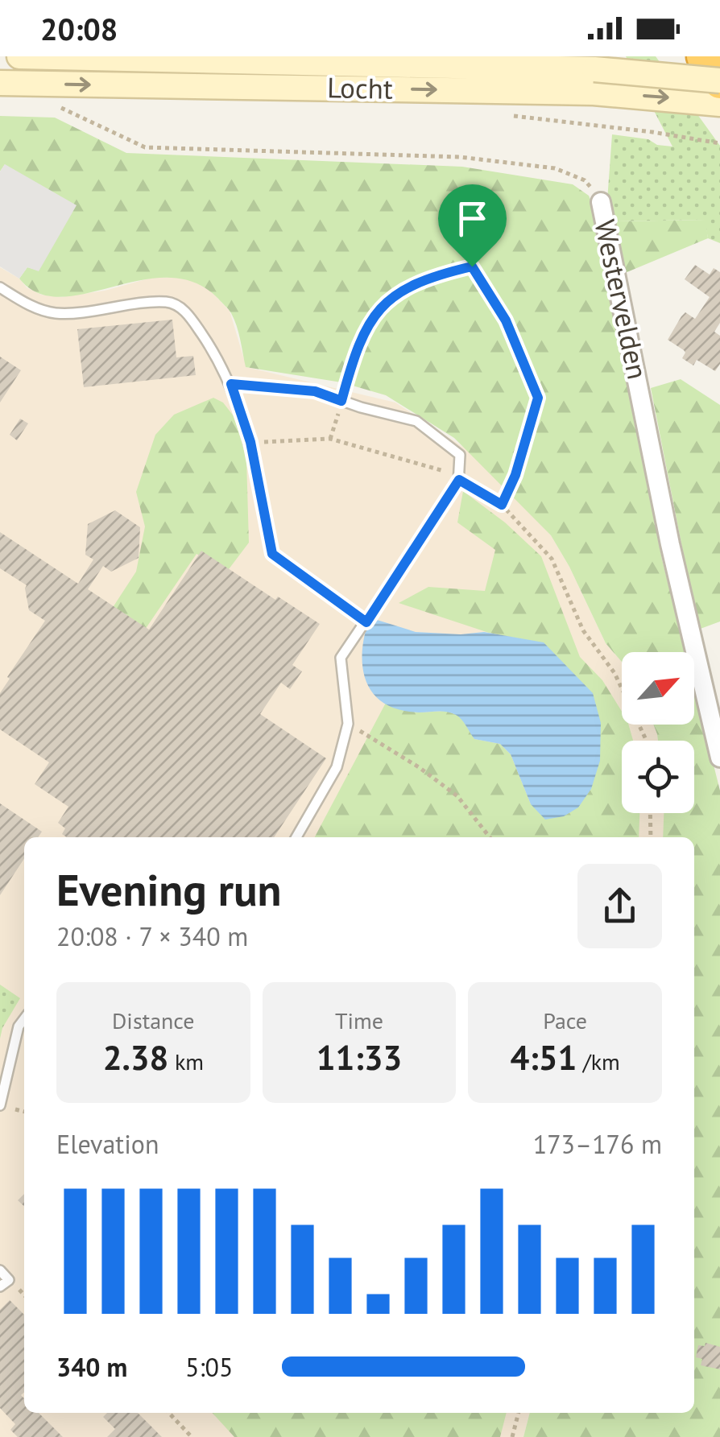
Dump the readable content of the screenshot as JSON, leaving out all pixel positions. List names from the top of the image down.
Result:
{
  "streets": {
    "main road": ["Locht"],
    "street": ["Westervelden"]
  },
  "north": "top right",
  "page": {
    "status": "20:08",
    "heading": ["Evening run", "20:08 · 7 × 340 m"],
    "stats": [
      ["Distance", "2.38 km"],
      ["Time", "11:33"],
      ["Pace", "4:51 /km"]
    ],
    "chart": ["Elevation", "173–176 m"],
    "list": [
      {
        "name": "340 m",
        "note": "5:05"
      }
    ]
  }
}
